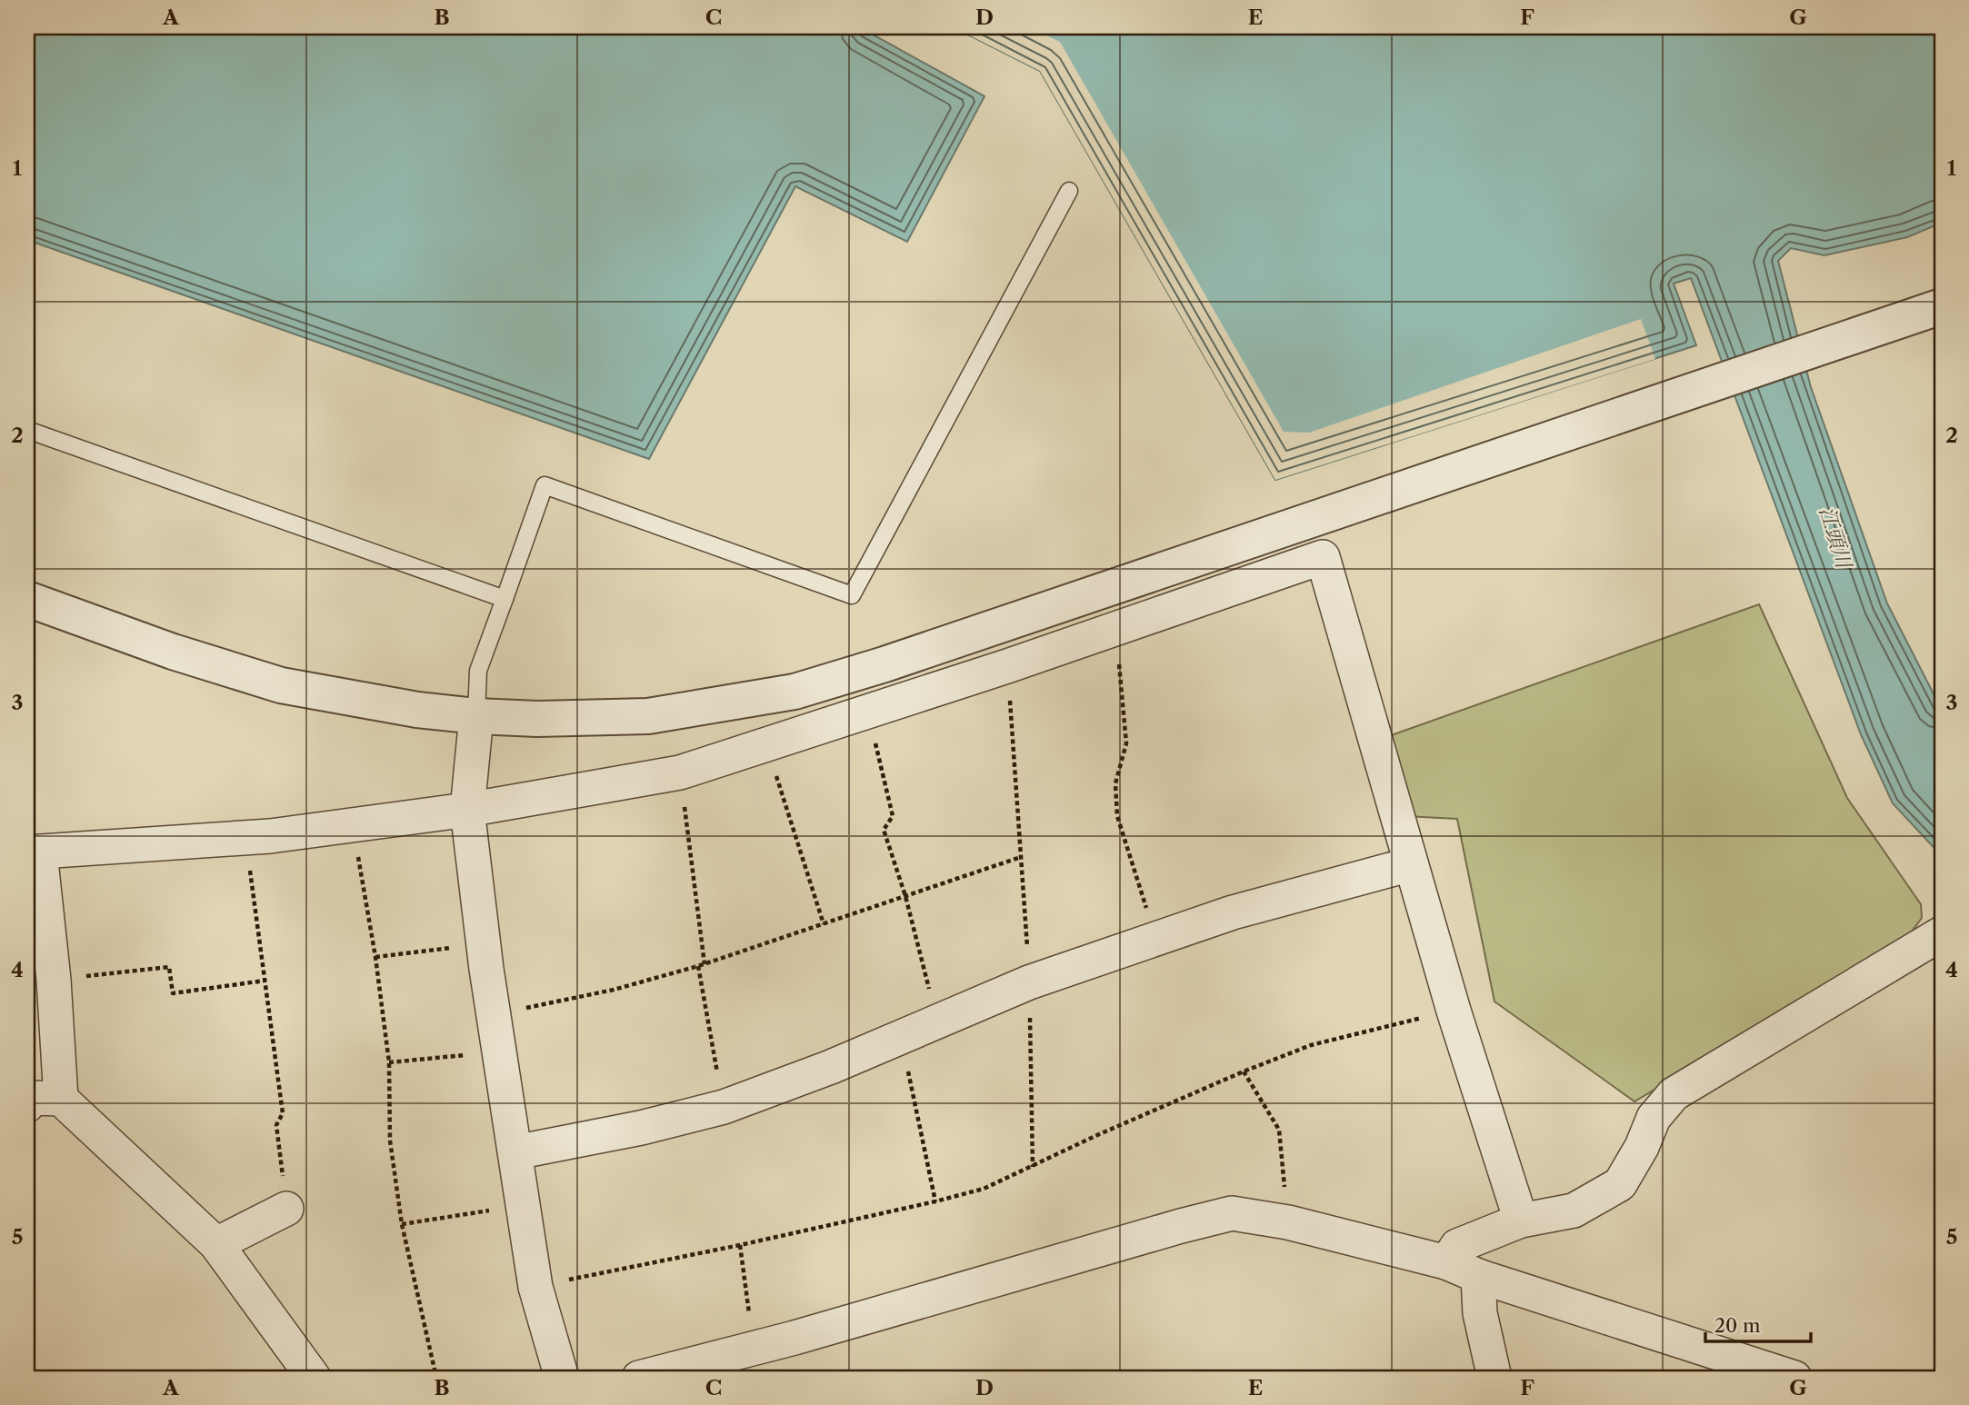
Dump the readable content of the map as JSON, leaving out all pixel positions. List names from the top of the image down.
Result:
{
  "water": ["江頭川"],
  "scale_bar": "20 m",
  "grid": {
    "columns": [
      "A",
      "B",
      "C",
      "D",
      "E",
      "F",
      "G"
    ],
    "rows": [
      "1",
      "2",
      "3",
      "4",
      "5"
    ]
  }
}
